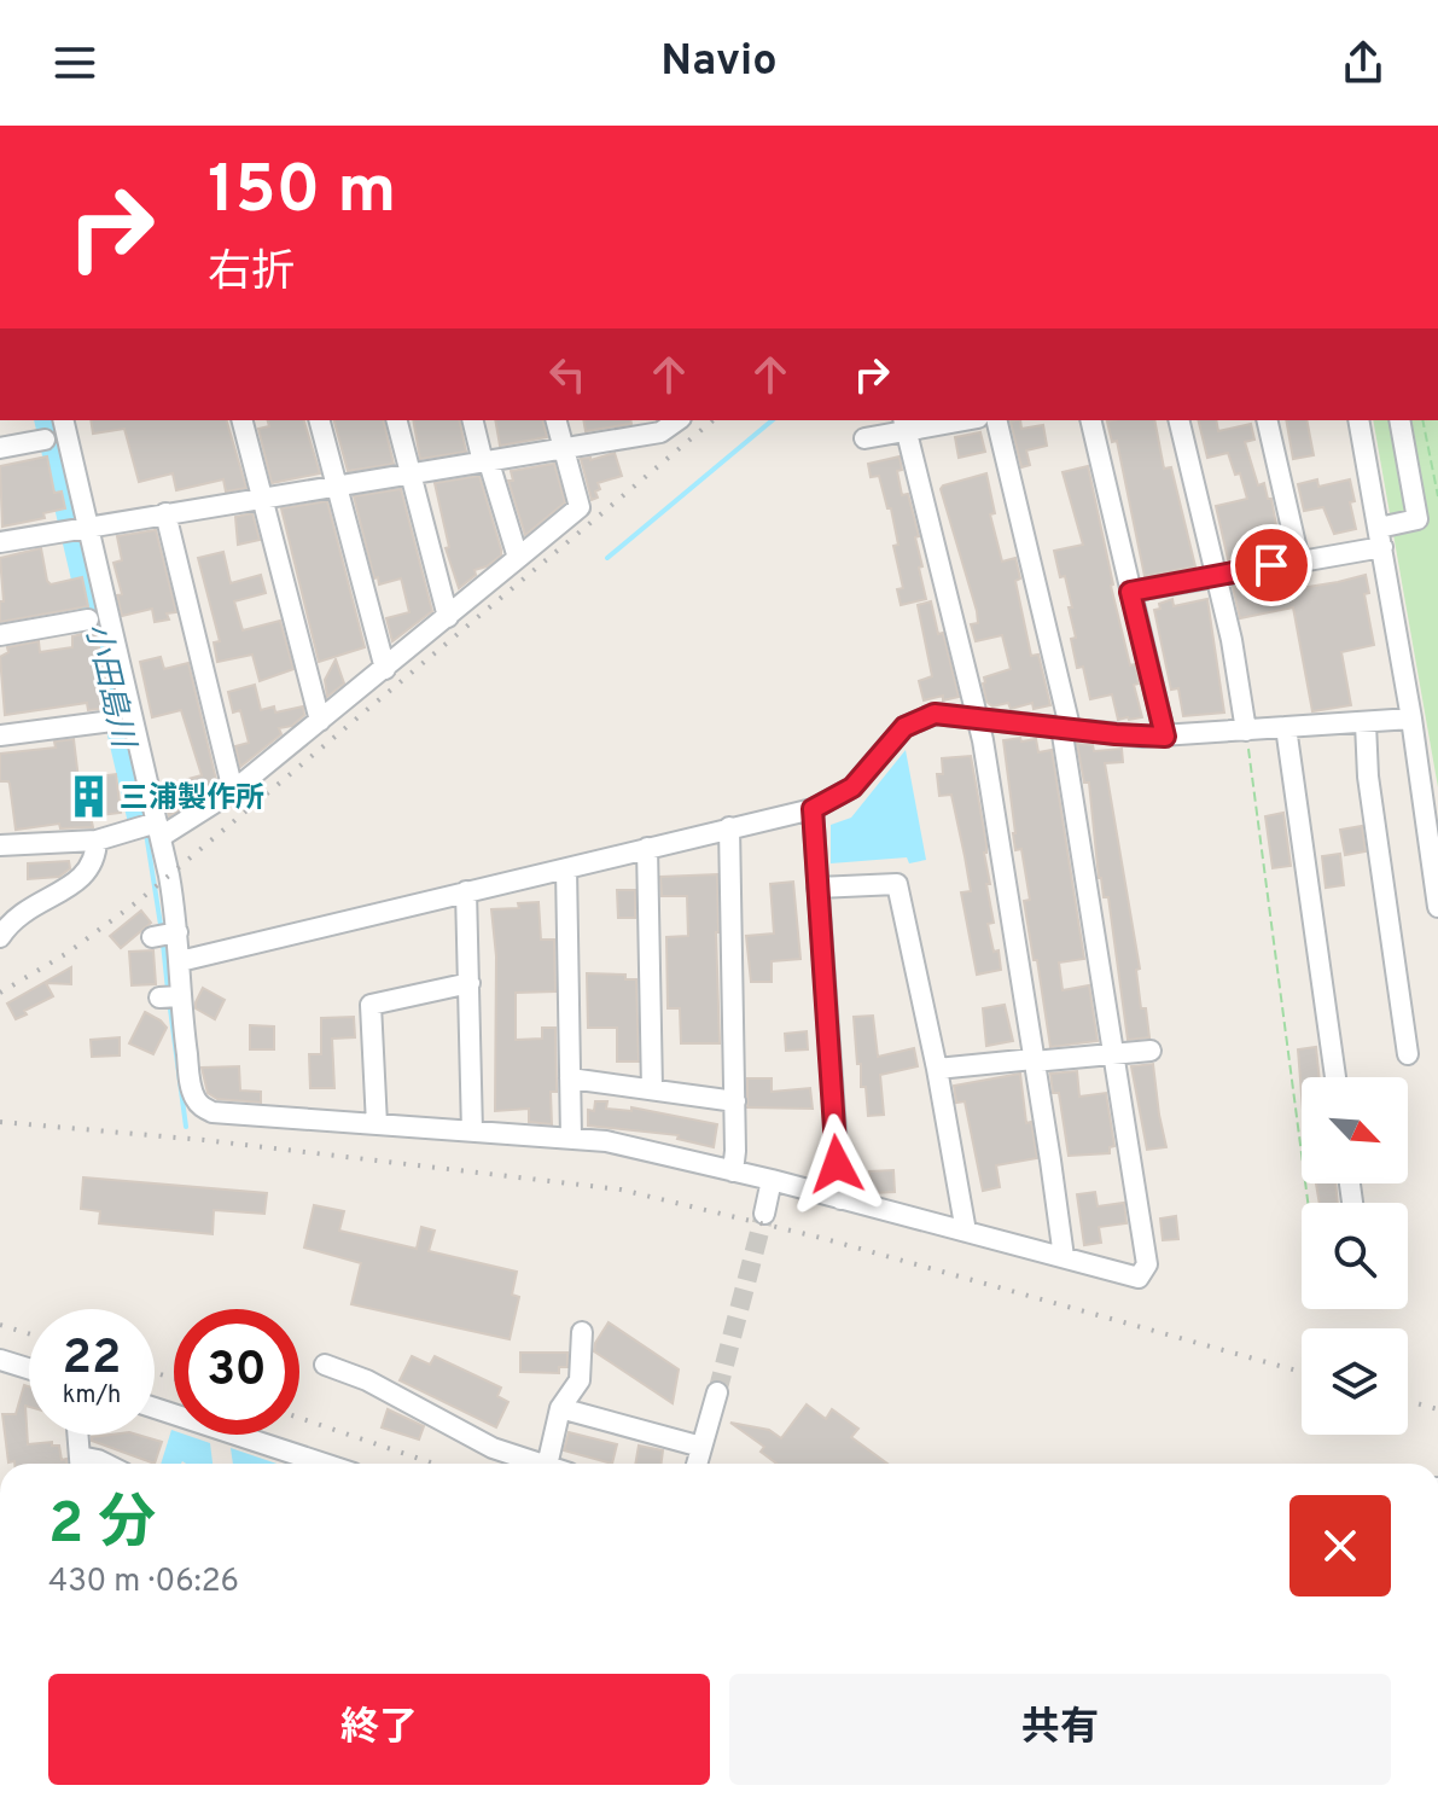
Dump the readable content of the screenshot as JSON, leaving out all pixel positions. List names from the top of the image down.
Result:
{
  "water": ["小田島川"],
  "places": {
    "building": ["三浦製作所"]
  },
  "north": "bottom right",
  "page": {
    "header": "Navio",
    "turn": ["150 m", "右折"],
    "speed": "22 km/h",
    "limit": "30",
    "heading": ["2 分", "430 m · 06:26"],
    "buttons": ["終了", "共有"]
  }
}
